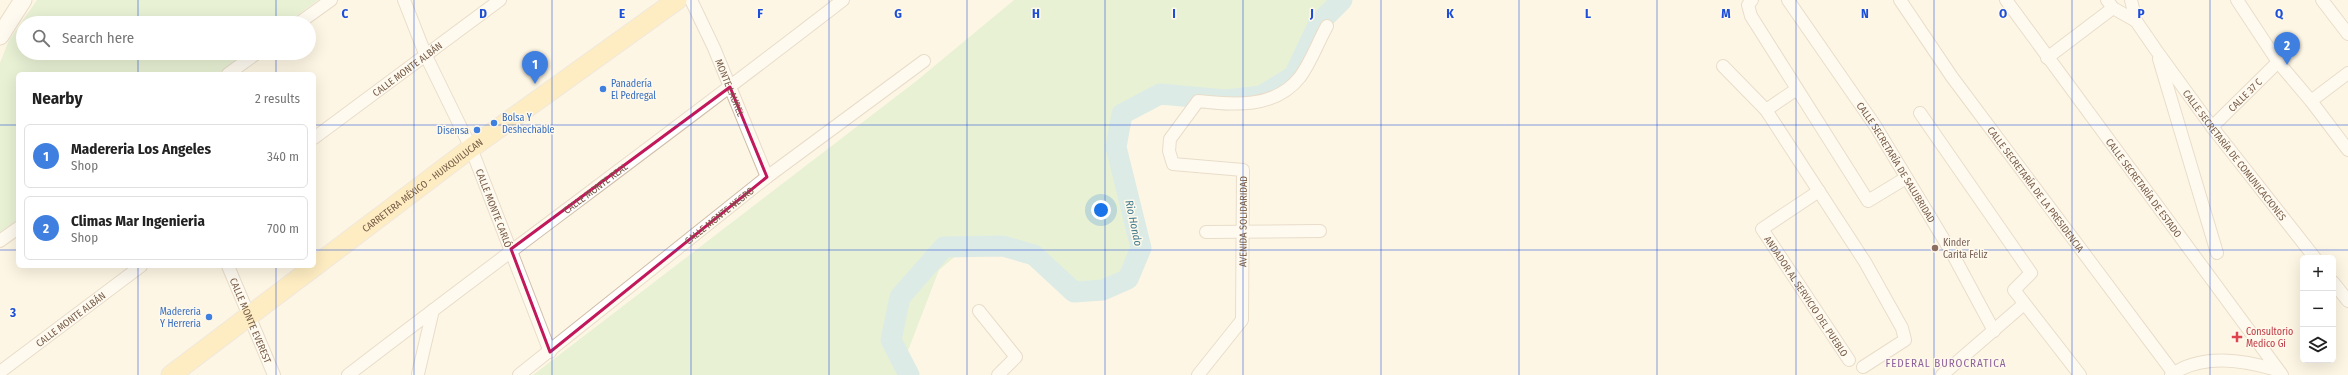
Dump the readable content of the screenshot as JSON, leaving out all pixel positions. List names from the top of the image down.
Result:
{
  "streets": {
    "main road": ["CARRETERA MÉXICO - HUIXQUILUCAN"],
    "street": [
      "CALLE MONTE ALBÁN",
      "MONTE LAUREL",
      "CALLE 37 C",
      "CALLE SECRETARÍA DE COMUNICACIONES",
      "CALLE SECRETARÍA DE SALUBRIDAD",
      "CALLE MONTE REAL",
      "CALLE SECRETARÍA DE ESTADO",
      "CALLE SECRETARÍA DE LA PRESIDENCIA",
      "CALLE MONTE CARLÓ",
      "CALLE MONTE NEGRO",
      "AVENIDA SOLIDARIDAD",
      "ANDADOR AL SERVICIO DEL PUEBLO",
      "CALLE MONTE EVEREST"
    ]
  },
  "crossings": [
    ["CALLE MONTE ALBÁN", "CALLE MONTE CARLÓ"],
    ["MONTE LAUREL", "CALLE MONTE REAL"],
    ["MONTE LAUREL", "CALLE MONTE NEGRO"],
    ["CALLE 37 C", "CALLE SECRETARÍA DE COMUNICACIONES"],
    ["CARRETERA MÉXICO - HUIXQUILUCAN", "CALLE MONTE CARLÓ"],
    ["CARRETERA MÉXICO - HUIXQUILUCAN", "CALLE MONTE EVEREST"],
    ["CALLE MONTE REAL", "CALLE MONTE CARLÓ"],
    ["CALLE MONTE CARLÓ", "CALLE MONTE NEGRO"]
  ],
  "districts": ["FEDERAL BUROCRATICA"],
  "water": ["Rio Hondo"],
  "places": {
    "other": [
      "Panadería El Pedregal",
      "Bolsa Y Deshechable",
      "Disensa",
      "Kinder Carita Feliz",
      "Madereria Y Herreria"
    ],
    "health": ["Consultorio Medico Gi"]
  },
  "page": {
    "search": "Search here",
    "pins": ["2", "1"],
    "heading": ["Nearby", "2 results"],
    "list": [
      {
        "mark": "1",
        "name": "Madereria Los Angeles",
        "note": "Shop",
        "value": "340 m"
      },
      {
        "mark": "2",
        "name": "Climas Mar Ingenieria",
        "note": "Shop",
        "value": "700 m"
      }
    ],
    "map_buttons": ["+", "−"]
  },
  "grid": {
    "columns": [
      "C",
      "D",
      "E",
      "F",
      "G",
      "H",
      "I",
      "J",
      "K",
      "L",
      "M",
      "N",
      "O",
      "P",
      "Q"
    ],
    "rows": ["3"]
  }
}
